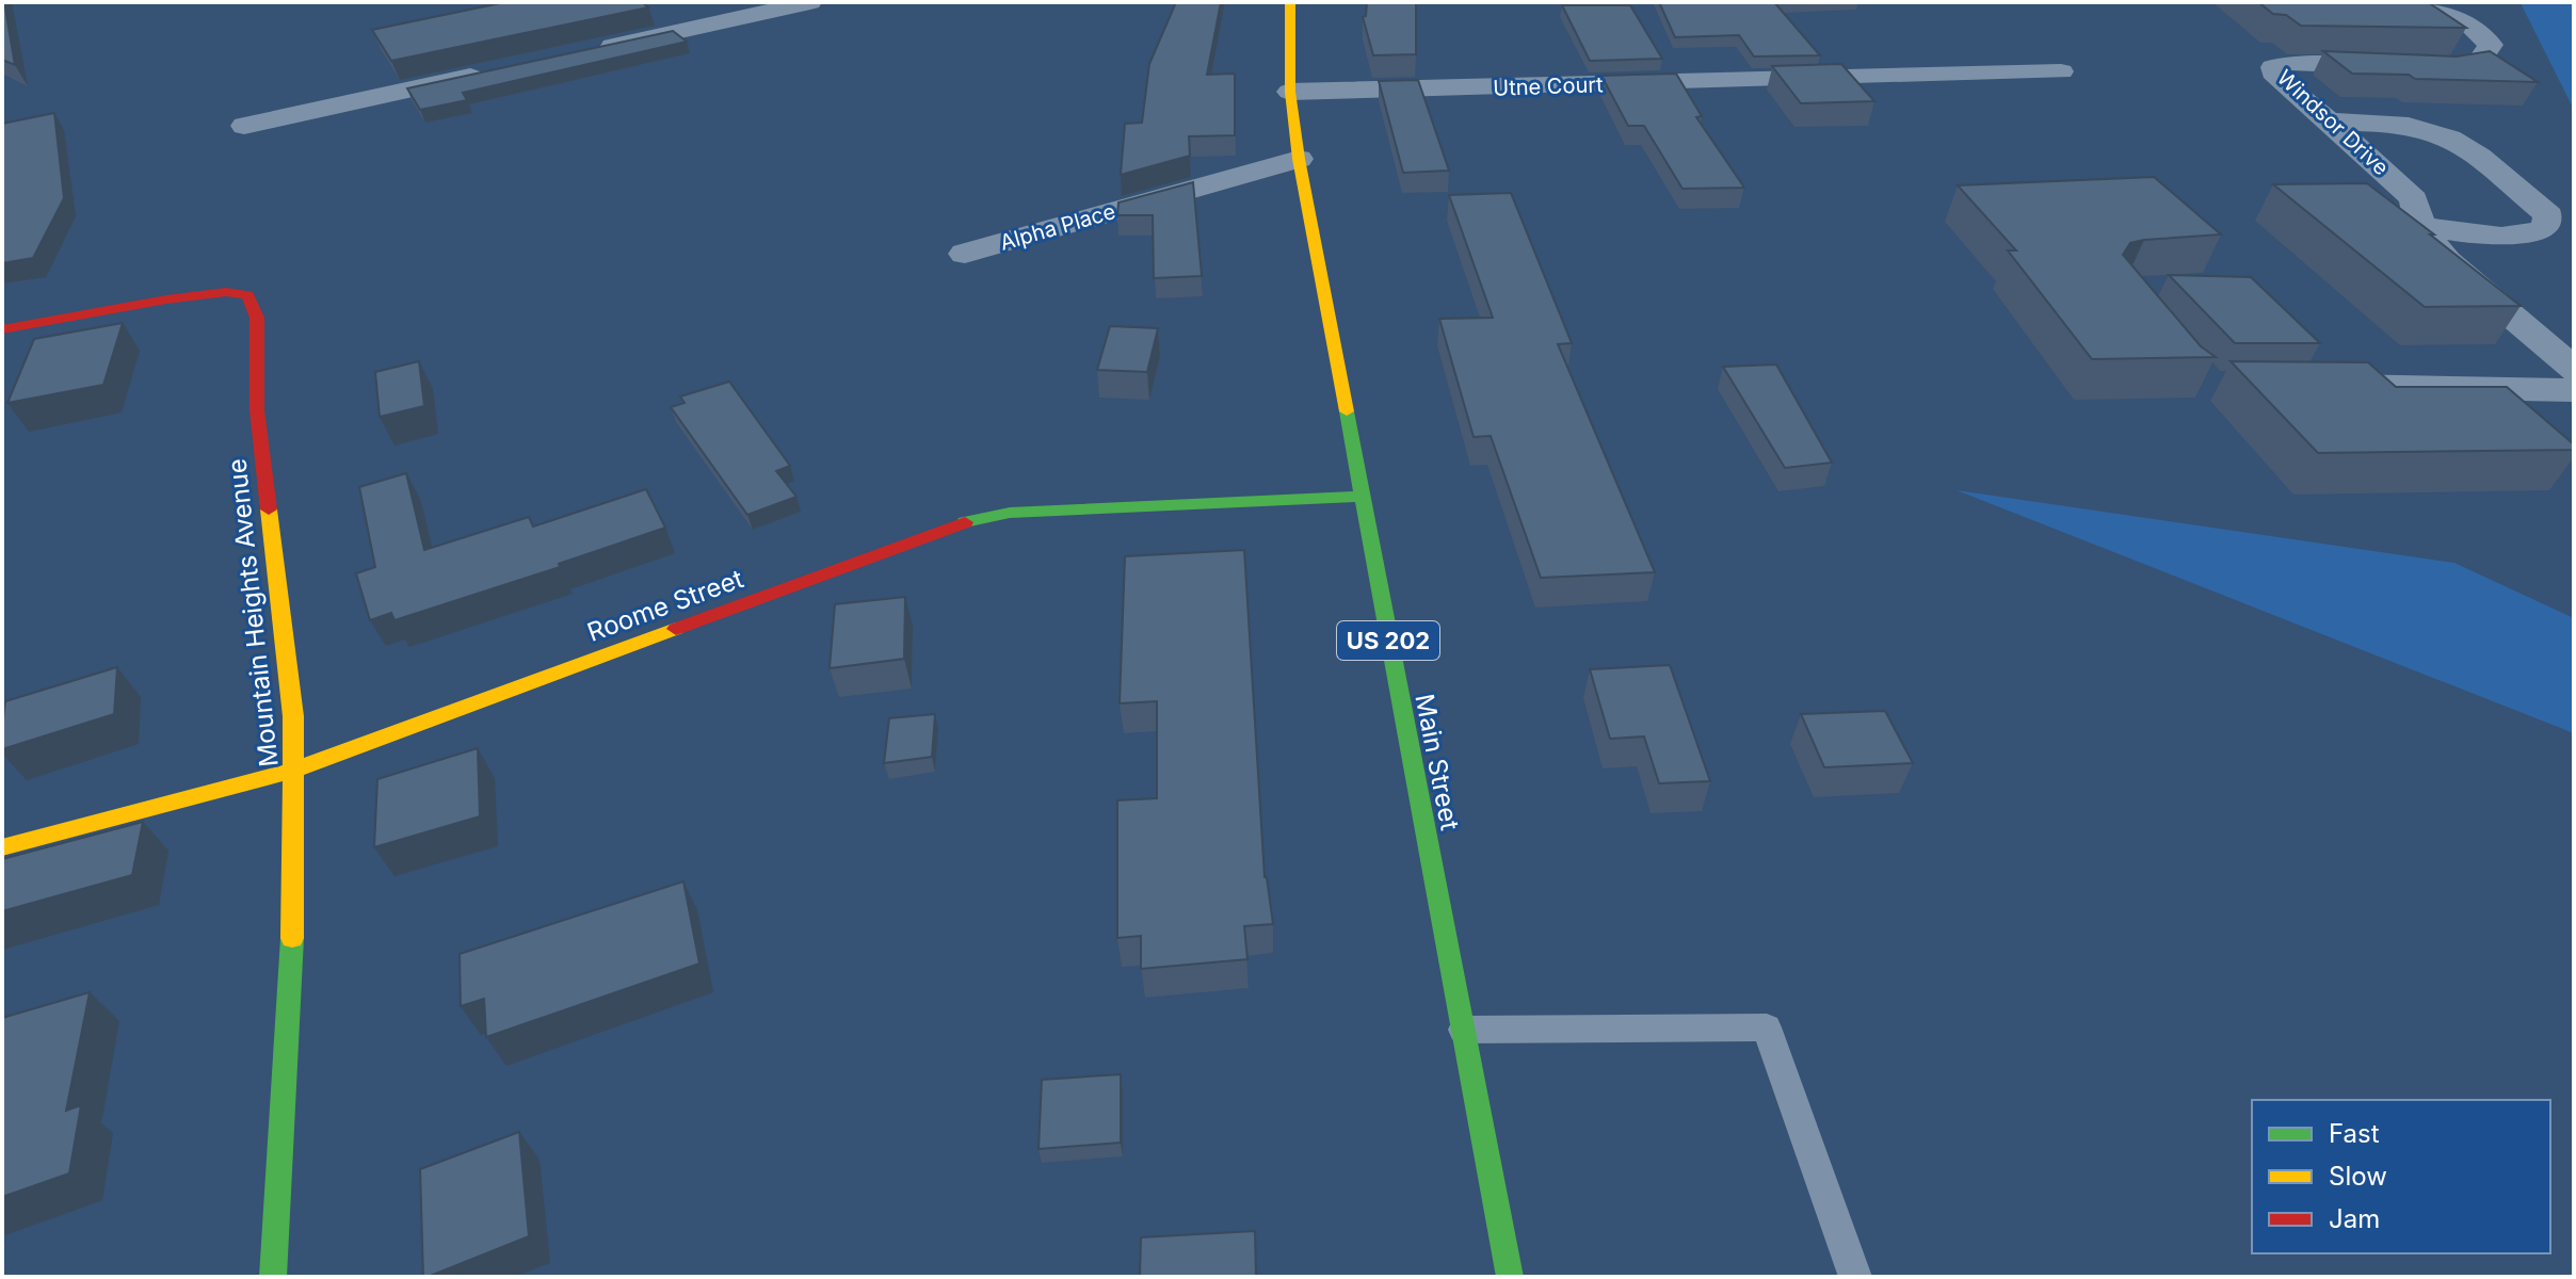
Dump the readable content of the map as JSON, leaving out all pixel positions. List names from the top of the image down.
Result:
{
  "streets": {
    "street": [
      "Utne Court",
      "Windsor Drive",
      "Alpha Place",
      "Roome Street",
      "Mountain Heights Avenue",
      "US 202",
      "Main Street"
    ]
  },
  "crossings": [
    ["Utne Court", "Main Street"],
    ["Alpha Place", "Main Street"],
    ["Roome Street", "Mountain Heights Avenue"],
    ["Roome Street", "Main Street"]
  ],
  "legend": ["Fast", "Slow", "Jam"]
}
